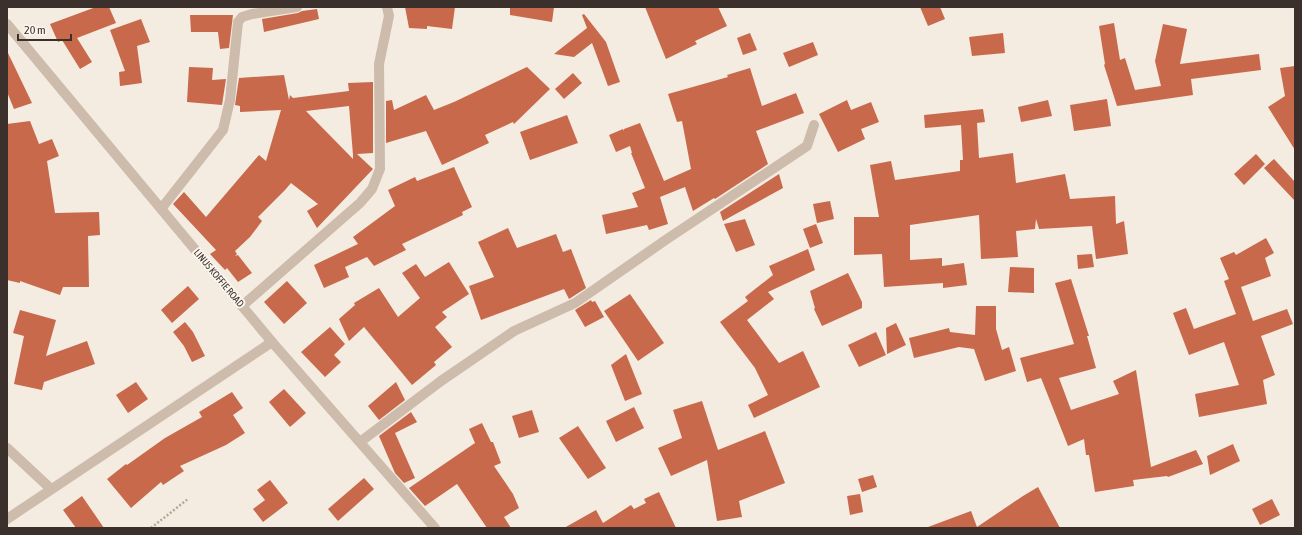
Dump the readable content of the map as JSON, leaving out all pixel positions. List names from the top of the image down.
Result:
{
  "streets": {
    "street": ["LINUS KOFFIE ROAD"]
  },
  "scale_bar": "20 m"
}
